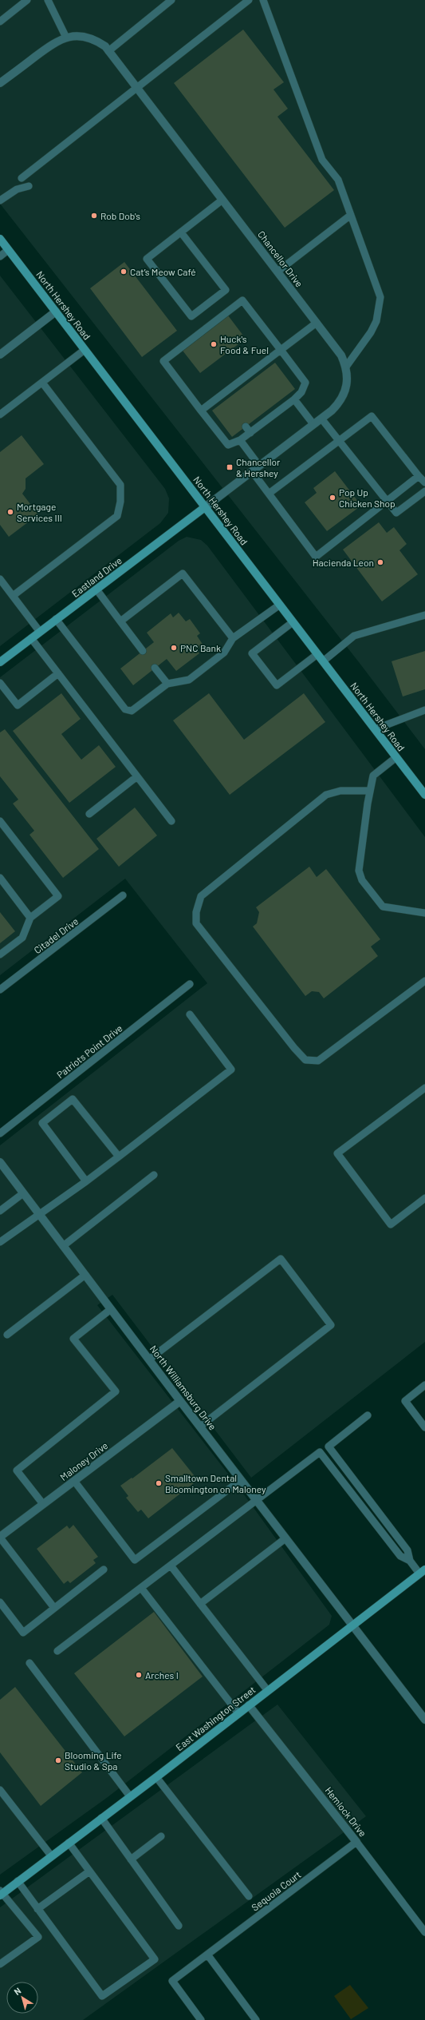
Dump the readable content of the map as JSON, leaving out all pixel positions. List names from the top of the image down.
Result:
{
  "streets": {
    "main road": ["North Hershey Road", "Eastland Drive", "East Washington Street"],
    "street": [
      "Chancellor Drive",
      "North Williamsburg Drive",
      "Maloney Drive",
      "Hemlock Drive"
    ],
    "lane": ["Citadel Drive", "Patriots Point Drive", "Sequoia Court"]
  },
  "crossings": [
    ["Chancellor Drive", "North Hershey Road"],
    ["Chancellor Drive", "Eastland Drive"],
    ["North Hershey Road", "Eastland Drive"],
    ["North Williamsburg Drive", "Maloney Drive"],
    ["North Williamsburg Drive", "East Washington Street"],
    ["East Washington Street", "Hemlock Drive"],
    ["Hemlock Drive", "Sequoia Court"]
  ],
  "places": {
    "other": [
      "Rob Dob's",
      "Cat’s Meow Café",
      "Huck's Food & Fuel",
      "Pop Up Chicken Shop",
      "Mortgage Services III",
      "Hacienda Leon",
      "PNC Bank",
      "Smalltown Dental Bloomington on Maloney",
      "Arches I",
      "Blooming Life Studio & Spa"
    ],
    "transit": ["Chancellor & Hershey"]
  },
  "north": "top left"
}
